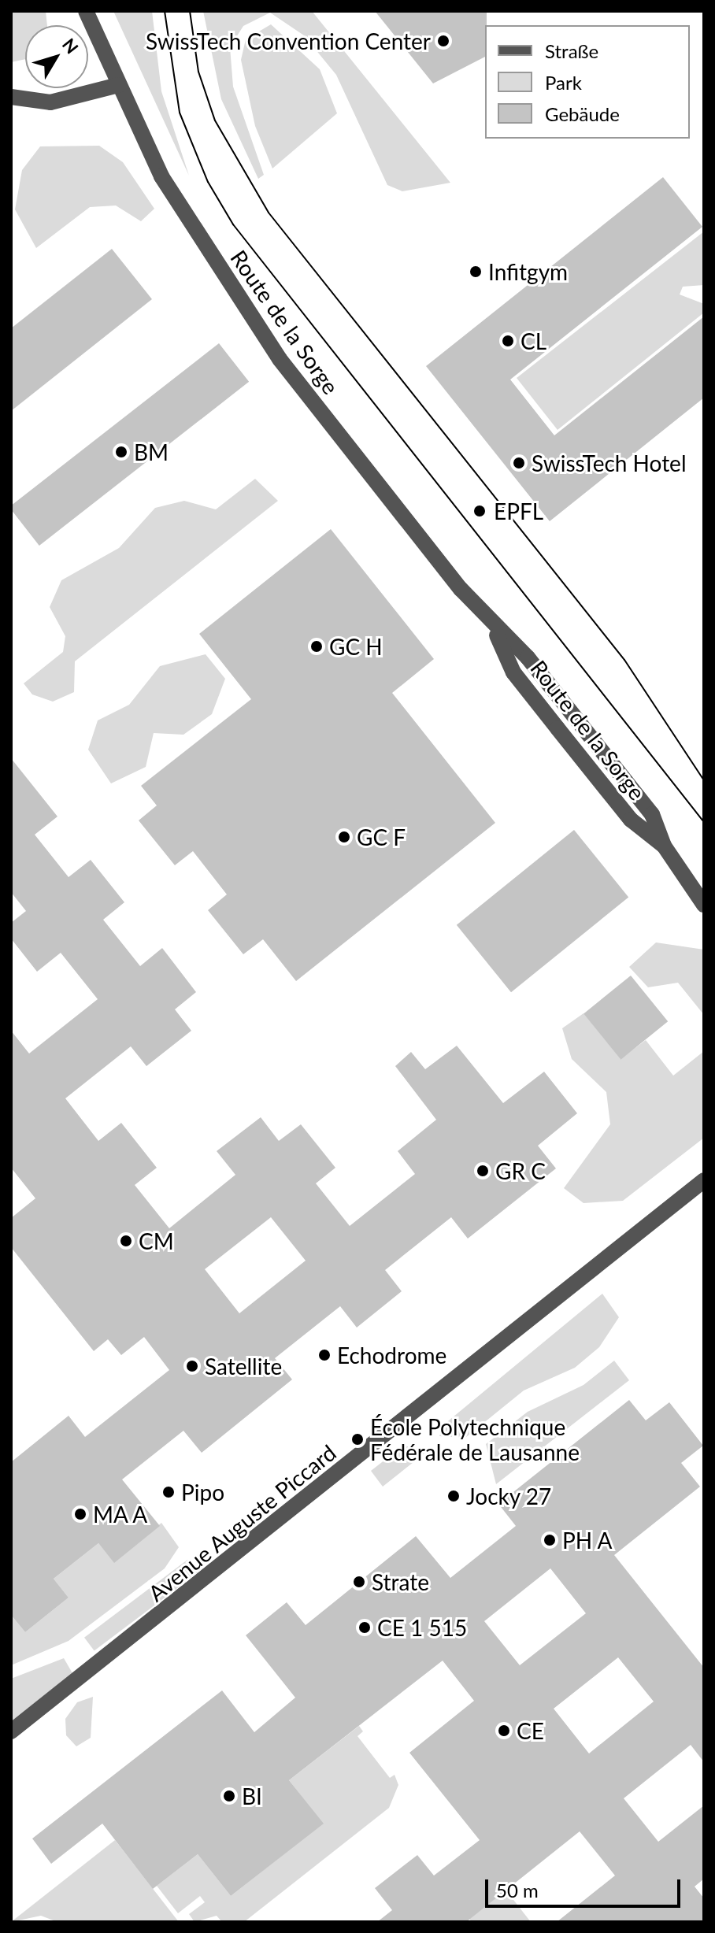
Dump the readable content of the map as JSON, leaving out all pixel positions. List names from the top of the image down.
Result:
{
  "streets": {
    "street": ["Route de la Sorge", "Avenue Auguste Piccard"]
  },
  "places": [
    "SwissTech Convention Center",
    "Infitgym",
    "CL",
    "BM",
    "SwissTech Hotel",
    "EPFL",
    "GC H",
    "GC F",
    "GR C",
    "CM",
    "Echodrome",
    "Satellite",
    "École Polytechnique Fédérale de Lausanne",
    "Pipo",
    "Jocky 27",
    "MA A",
    "PH A",
    "Strate",
    "CE 1 515",
    "CE",
    "BI"
  ],
  "legend": ["Straße", "Park", "Gebäude"],
  "scale_bar": "50 m",
  "north": "top right"
}
